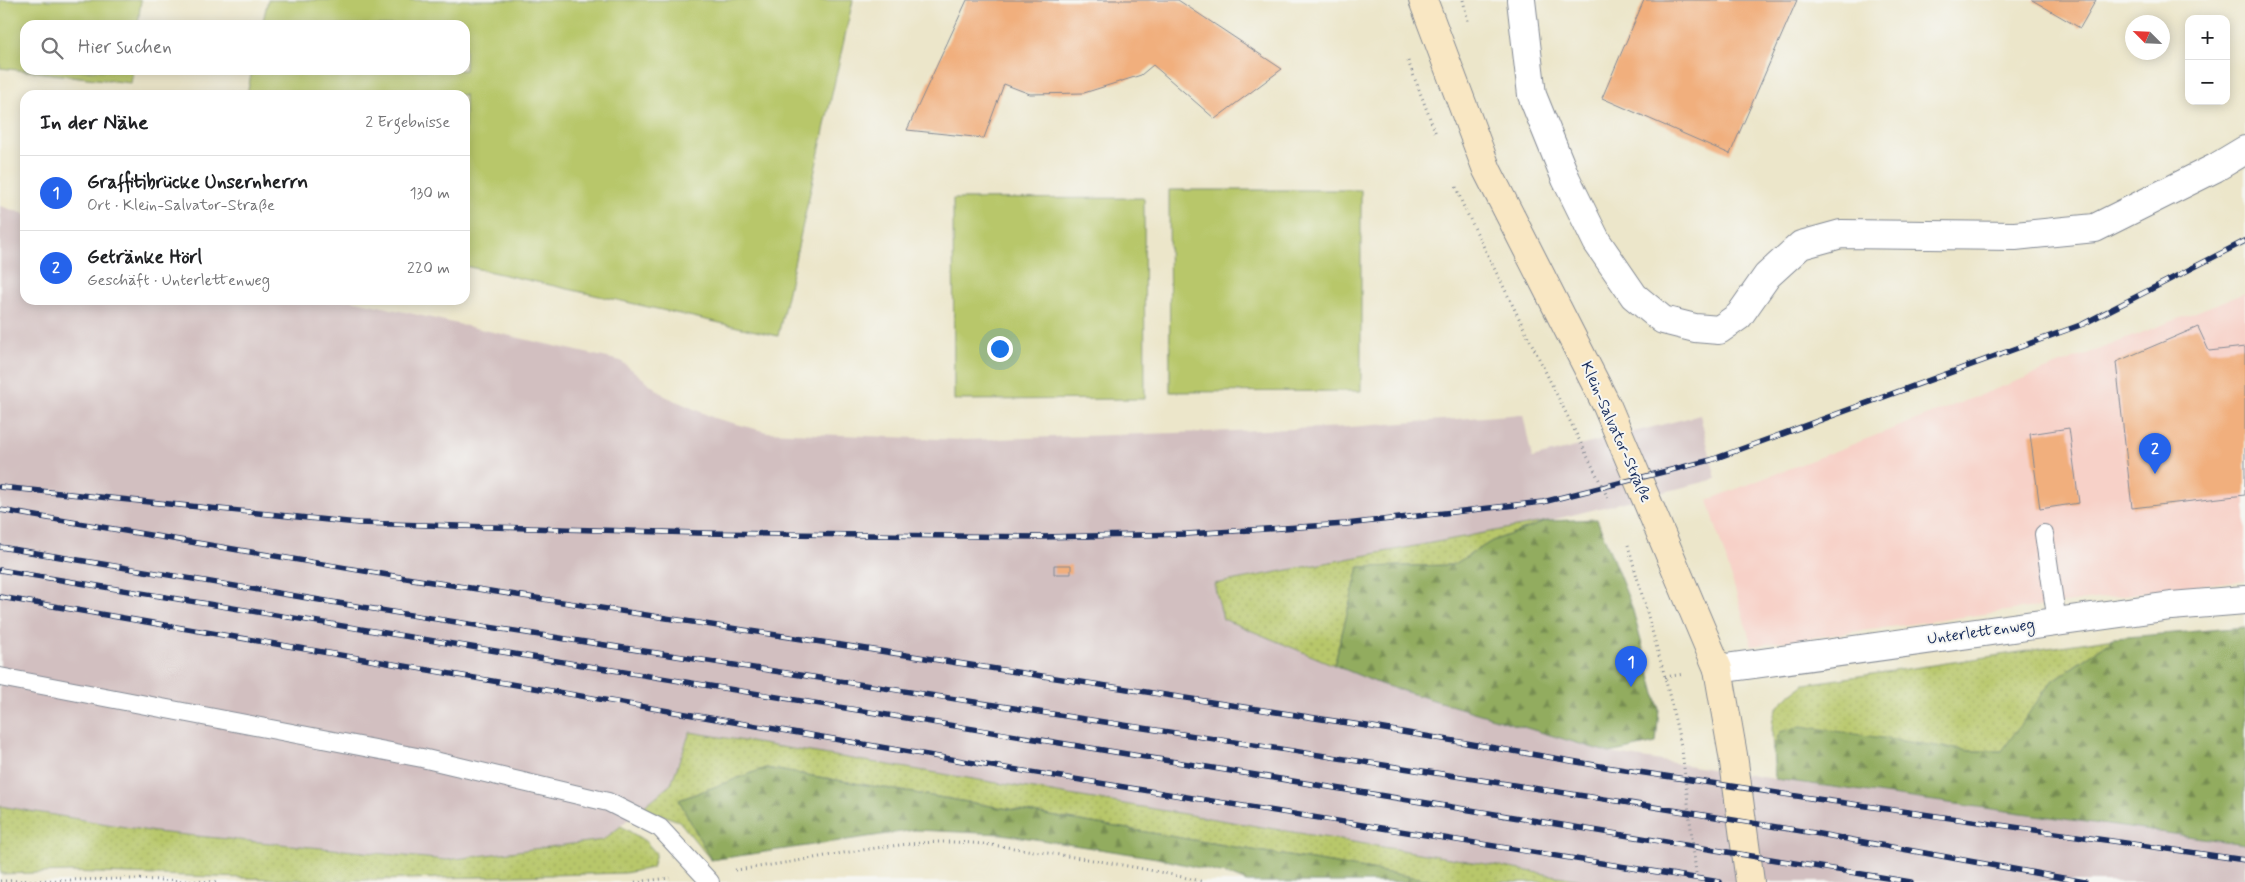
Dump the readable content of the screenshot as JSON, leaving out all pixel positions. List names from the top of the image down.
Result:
{
  "streets": {
    "main road": ["Klein-Salvator-Straße"],
    "street": ["Unterlettenweg"]
  },
  "crossings": [
    ["Klein-Salvator-Straße", "Unterlettenweg"]
  ],
  "north": "top left",
  "page": {
    "map_buttons": ["+", "−"],
    "search": "Hier suchen",
    "heading": ["In der Nähe", "2 Ergebnisse"],
    "list": [
      {
        "mark": "1",
        "name": "Graffitibrücke Unsernherrn",
        "note": "Ort · Klein-Salvator-Straße",
        "value": "130 m"
      },
      {
        "mark": "2",
        "name": "Getränke Hörl",
        "note": "Geschäft · Unterlettenweg",
        "value": "220 m"
      }
    ],
    "pins": ["2", "1"]
  }
}
